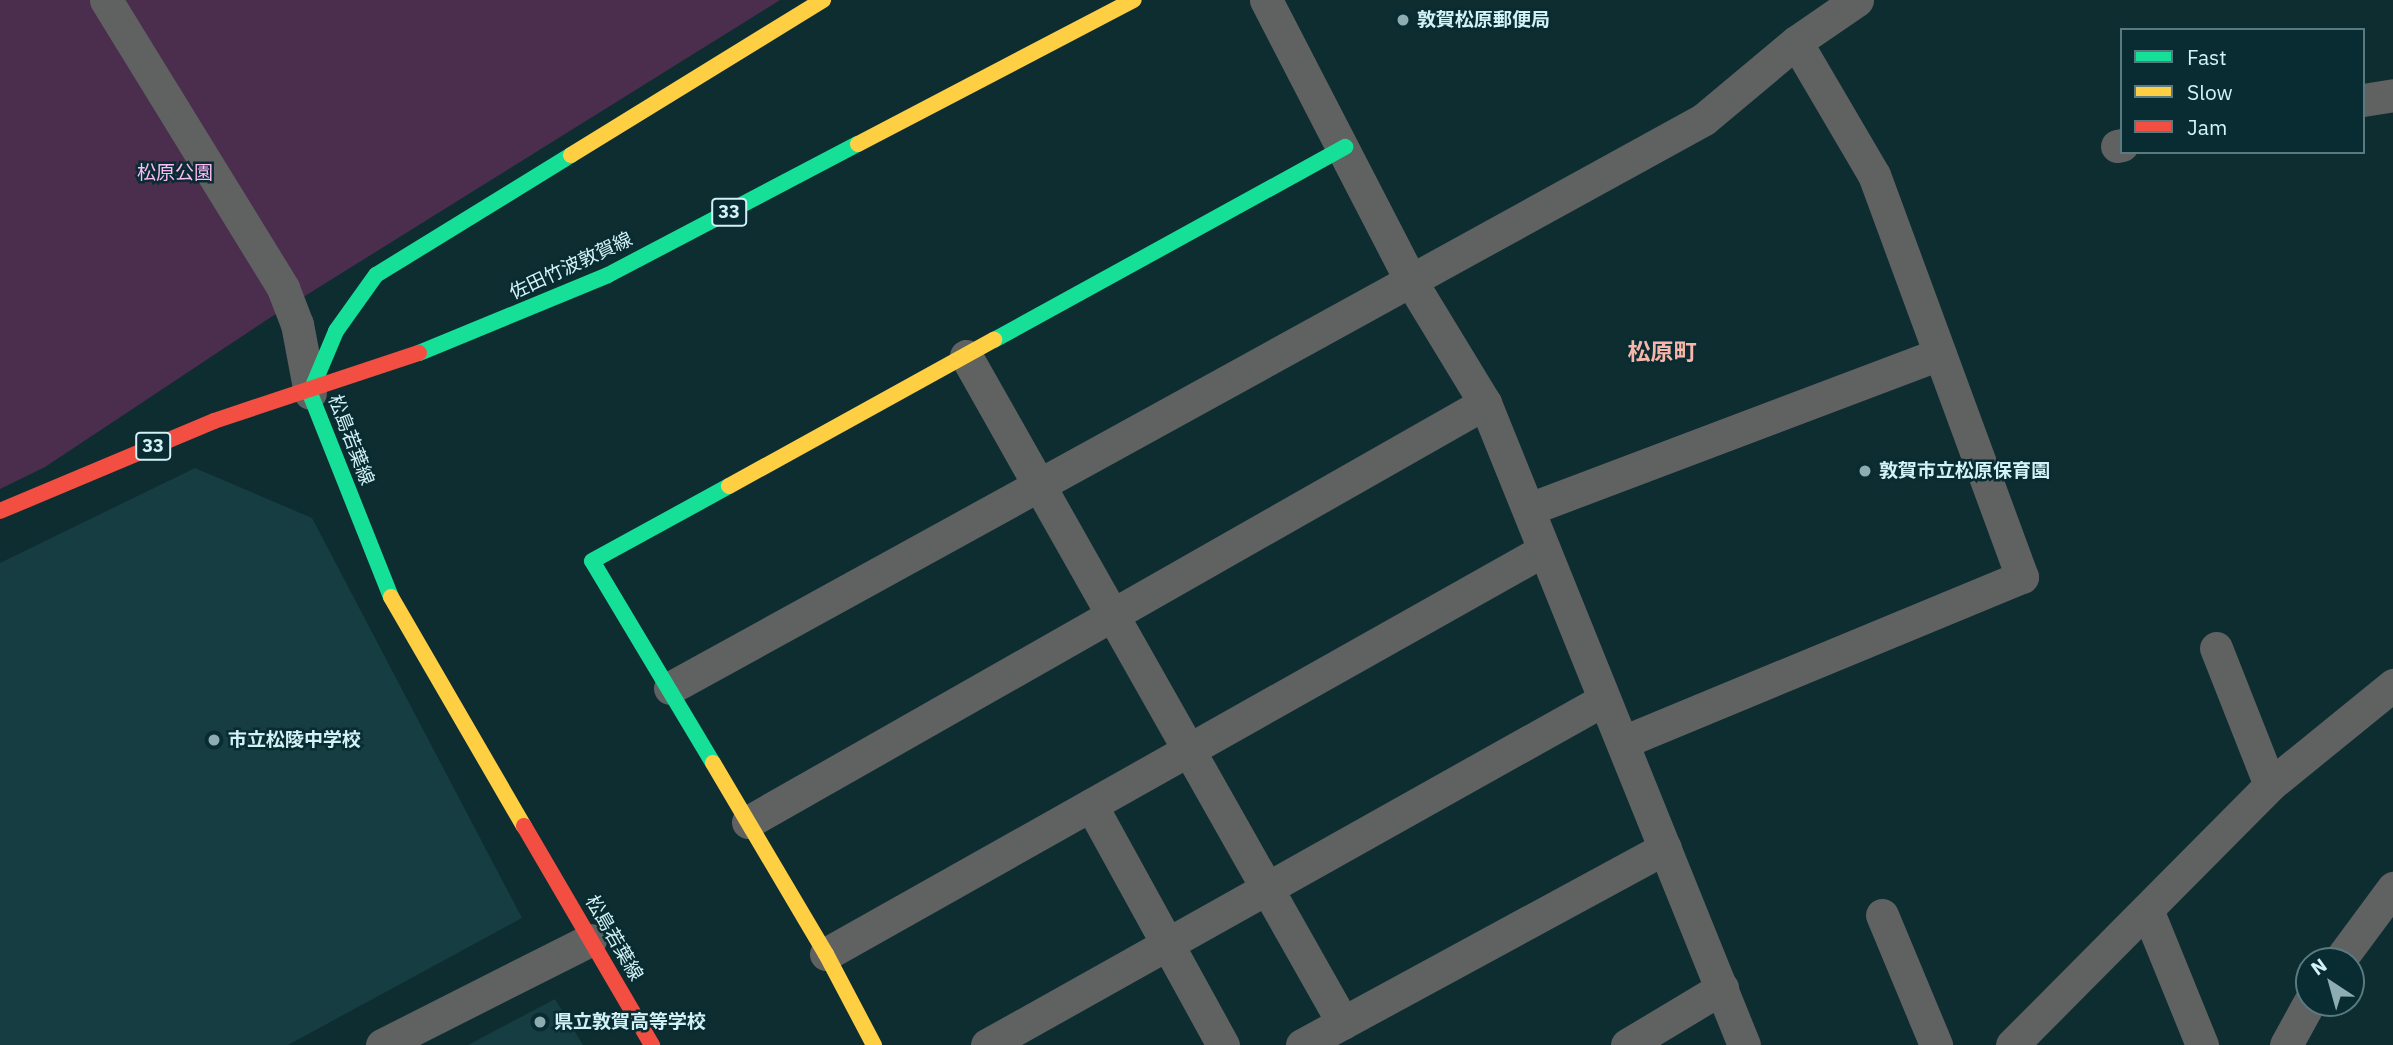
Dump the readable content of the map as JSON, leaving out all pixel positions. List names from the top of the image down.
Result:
{
  "streets": {
    "main road": ["33", "佐田竹波敦賀線", "松島若葉線"]
  },
  "crossings": [
    ["佐田竹波敦賀線", "松島若葉線"]
  ],
  "districts": ["松原町"],
  "parks": ["松原公園"],
  "places": [
    "敦賀松原郵便局",
    "敦賀市立松原保育園",
    "市立松陵中学校",
    "県立敦賀高等学校"
  ],
  "legend": ["Fast", "Slow", "Jam"],
  "north": "top left"
}
